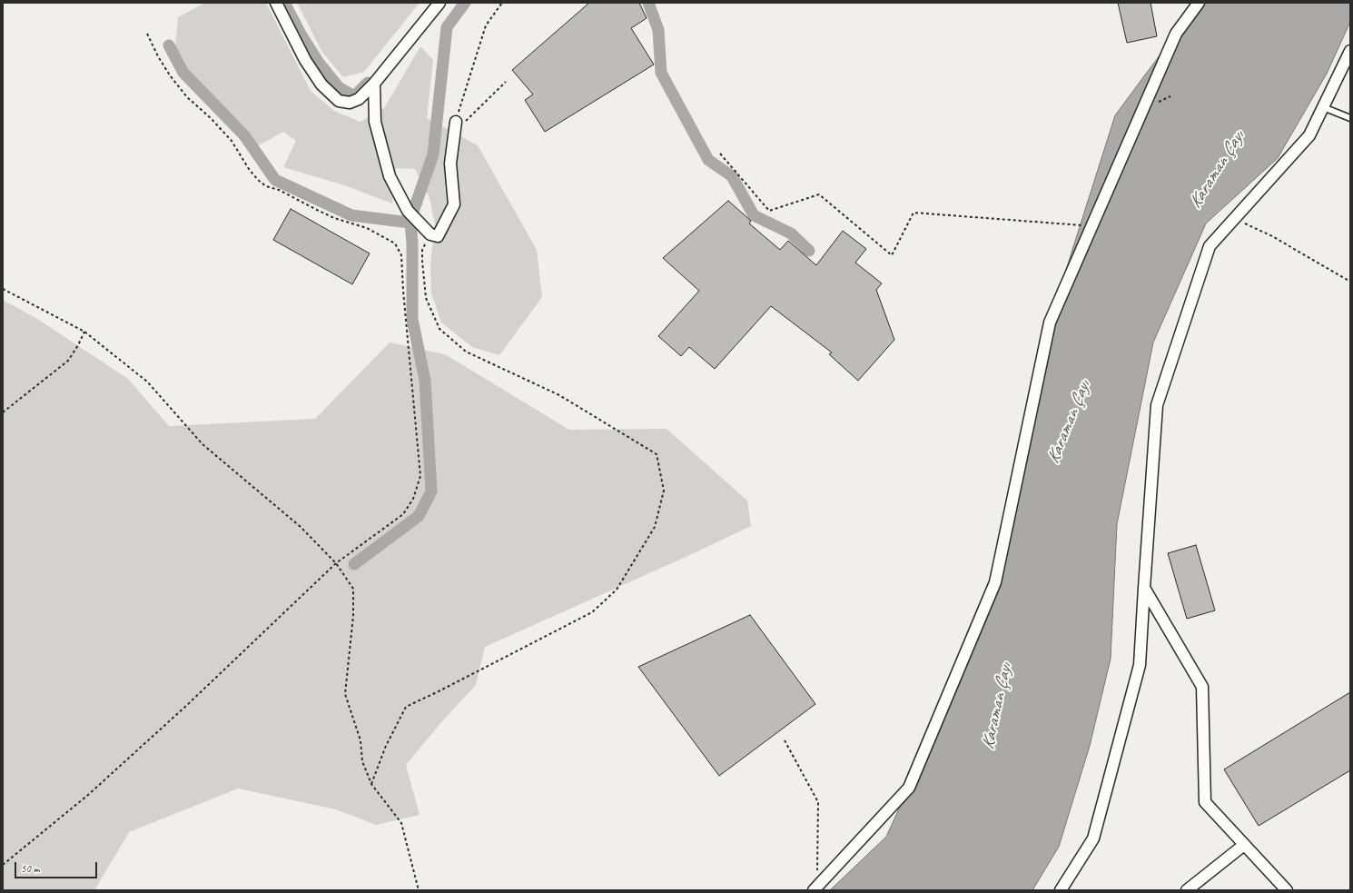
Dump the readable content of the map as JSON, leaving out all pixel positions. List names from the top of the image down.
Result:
{
  "water": ["Karaman Çayı"],
  "scale_bar": "50 m"
}
